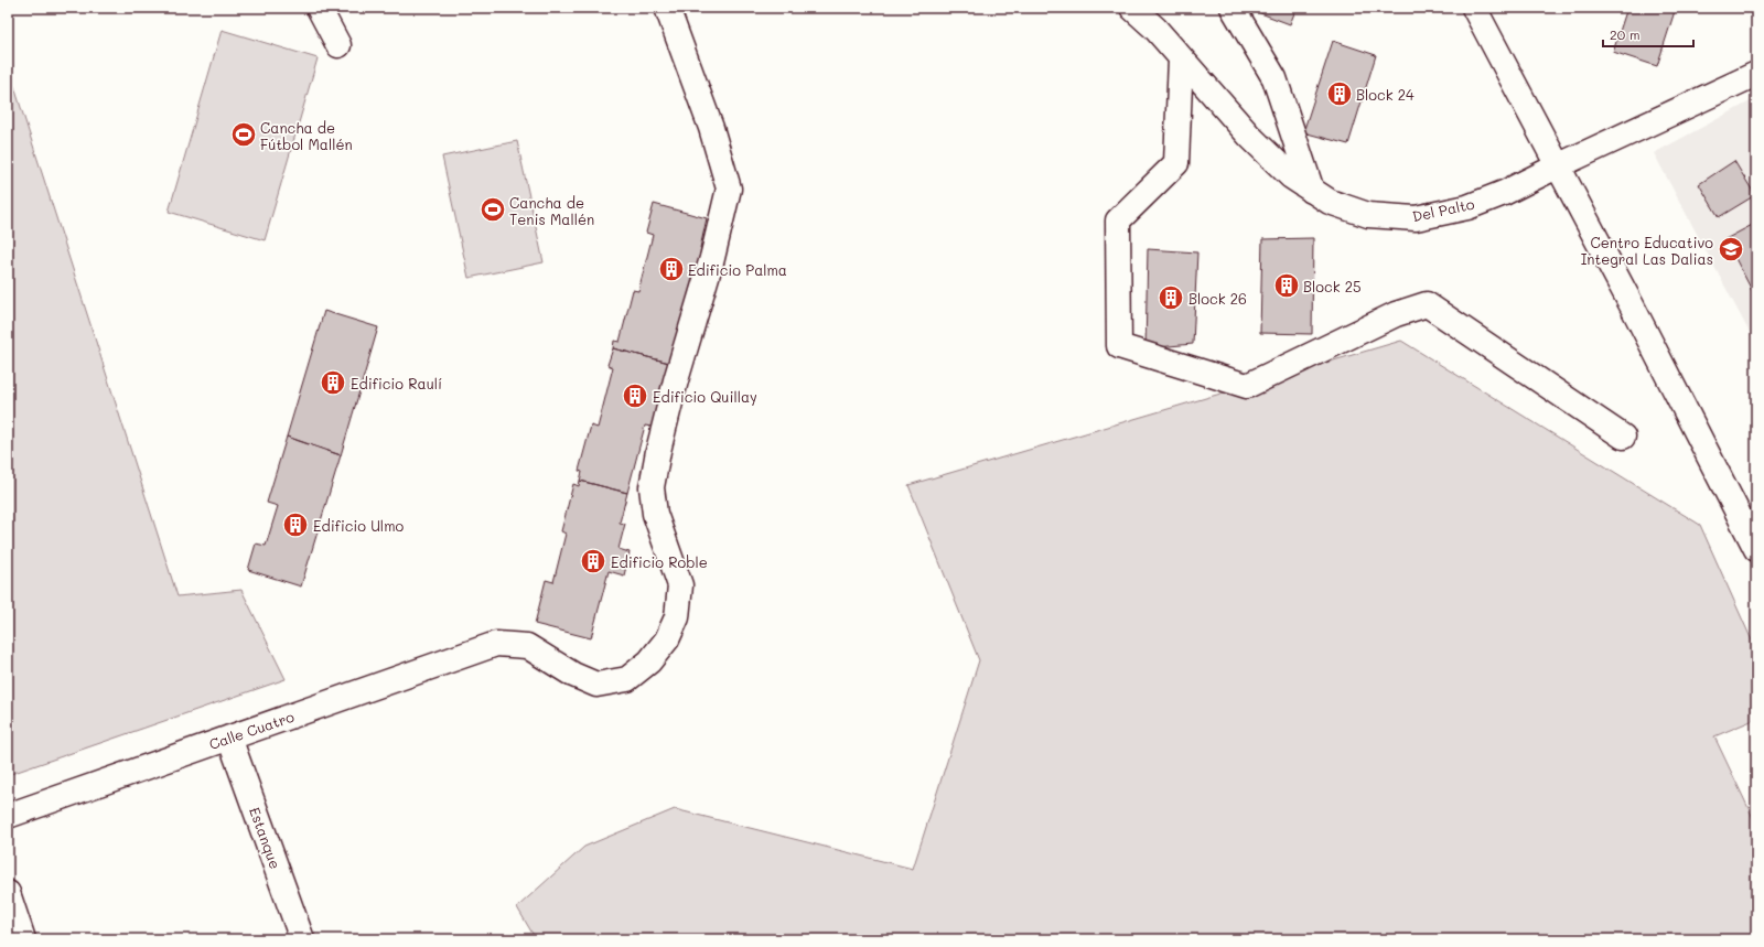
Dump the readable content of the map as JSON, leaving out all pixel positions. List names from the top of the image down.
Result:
{
  "streets": {
    "street": ["Del Palto", "Calle Cuatro", "Estanque"]
  },
  "crossings": [
    ["Calle Cuatro", "Estanque"]
  ],
  "places": {
    "building": [
      "Block 24",
      "Edificio Palma",
      "Block 25",
      "Block 26",
      "Edificio Raulí",
      "Edificio Quillay",
      "Edificio Ulmo",
      "Edificio Roble"
    ],
    "sports": ["Cancha de Fútbol Mallén", "Cancha de Tenis Mallén"],
    "school or university": ["Centro Educativo Integral Las Dalias"]
  },
  "scale_bar": "20 m"
}
